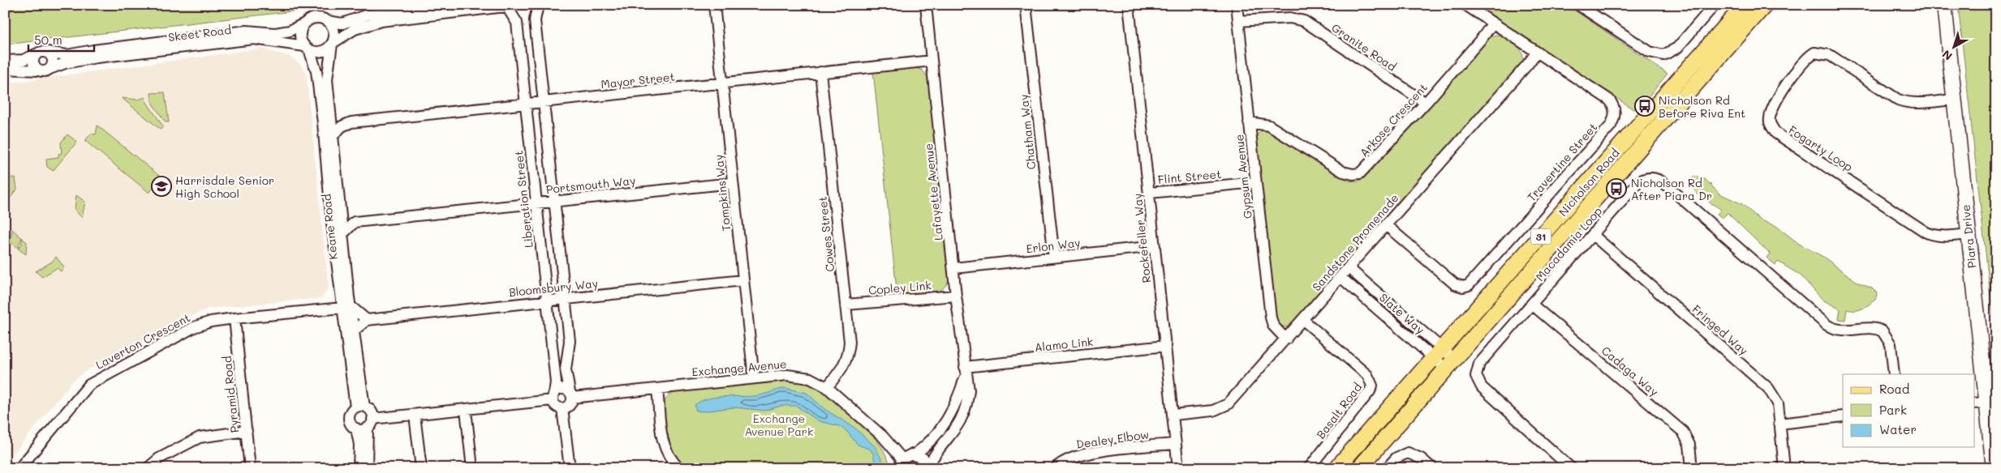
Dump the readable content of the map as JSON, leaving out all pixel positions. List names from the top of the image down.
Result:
{
  "streets": {
    "main road": ["Nicholson Road", "31"],
    "street": [
      "Skeet Road",
      "Granite Road",
      "Mayor Street",
      "Arkose Crescent",
      "Chatham Way",
      "Fogarty Loop",
      "Travertine Street",
      "Flint Street",
      "Gypsum Avenue",
      "Portsmouth Way",
      "Lafayette Avenue",
      "Tompkins Way",
      "Liberation Street",
      "Keane Road",
      "Cowes Street",
      "Piara Drive",
      "Rockefeller Way",
      "Sandstone Promenade",
      "Macadamia Loop",
      "Erlon Way",
      "Bloomsbury Way",
      "Copley Link",
      "Slate Way",
      "Fringed Way",
      "Laverton Crescent",
      "Alamo Link",
      "Exchange Avenue",
      "Cadaga Way",
      "Pyramid Road",
      "Basalt Road",
      "Dealey Elbow"
    ]
  },
  "crossings": [
    ["Skeet Road", "Keane Road"],
    ["Granite Road", "Arkose Crescent"],
    ["Granite Road", "Gypsum Avenue"],
    ["Mayor Street", "Lafayette Avenue"],
    ["Mayor Street", "Tompkins Way"],
    ["Mayor Street", "Liberation Street"],
    ["Mayor Street", "Cowes Street"],
    ["Arkose Crescent", "Travertine Street"],
    ["Arkose Crescent", "Gypsum Avenue"],
    ["Chatham Way", "Erlon Way"],
    ["Fogarty Loop", "Piara Drive"],
    ["Travertine Street", "Sandstone Promenade"],
    ["Flint Street", "Gypsum Avenue"],
    ["Flint Street", "Rockefeller Way"],
    ["Gypsum Avenue", "Sandstone Promenade"],
    ["Nicholson Road", "Slate Way"],
    ["Portsmouth Way", "Tompkins Way"],
    ["Portsmouth Way", "Liberation Street"],
    ["Lafayette Avenue", "Erlon Way"],
    ["Lafayette Avenue", "Copley Link"],
    ["Lafayette Avenue", "Alamo Link"],
    ["Tompkins Way", "Bloomsbury Way"],
    ["Tompkins Way", "Exchange Avenue"],
    ["Liberation Street", "Bloomsbury Way"],
    ["Liberation Street", "Exchange Avenue"],
    ["Keane Road", "Laverton Crescent"],
    ["Cowes Street", "Copley Link"],
    ["Cowes Street", "Exchange Avenue"],
    ["Rockefeller Way", "Sandstone Promenade"],
    ["Rockefeller Way", "Erlon Way"],
    ["Rockefeller Way", "Alamo Link"],
    ["Rockefeller Way", "Dealey Elbow"],
    ["Sandstone Promenade", "Slate Way"],
    ["Sandstone Promenade", "Basalt Road"],
    ["Macadamia Loop", "Fringed Way"],
    ["Macadamia Loop", "Cadaga Way"],
    ["Laverton Crescent", "Pyramid Road"]
  ],
  "parks": ["Exchange Avenue Park"],
  "places": {
    "bus stop": ["Nicholson Rd Before Riva Ent", "Nicholson Rd After Piara Dr"],
    "school or university": ["Harrisdale Senior High School"]
  },
  "legend": ["Road", "Park", "Water"],
  "scale_bar": "50 m",
  "north": "bottom left"
}
